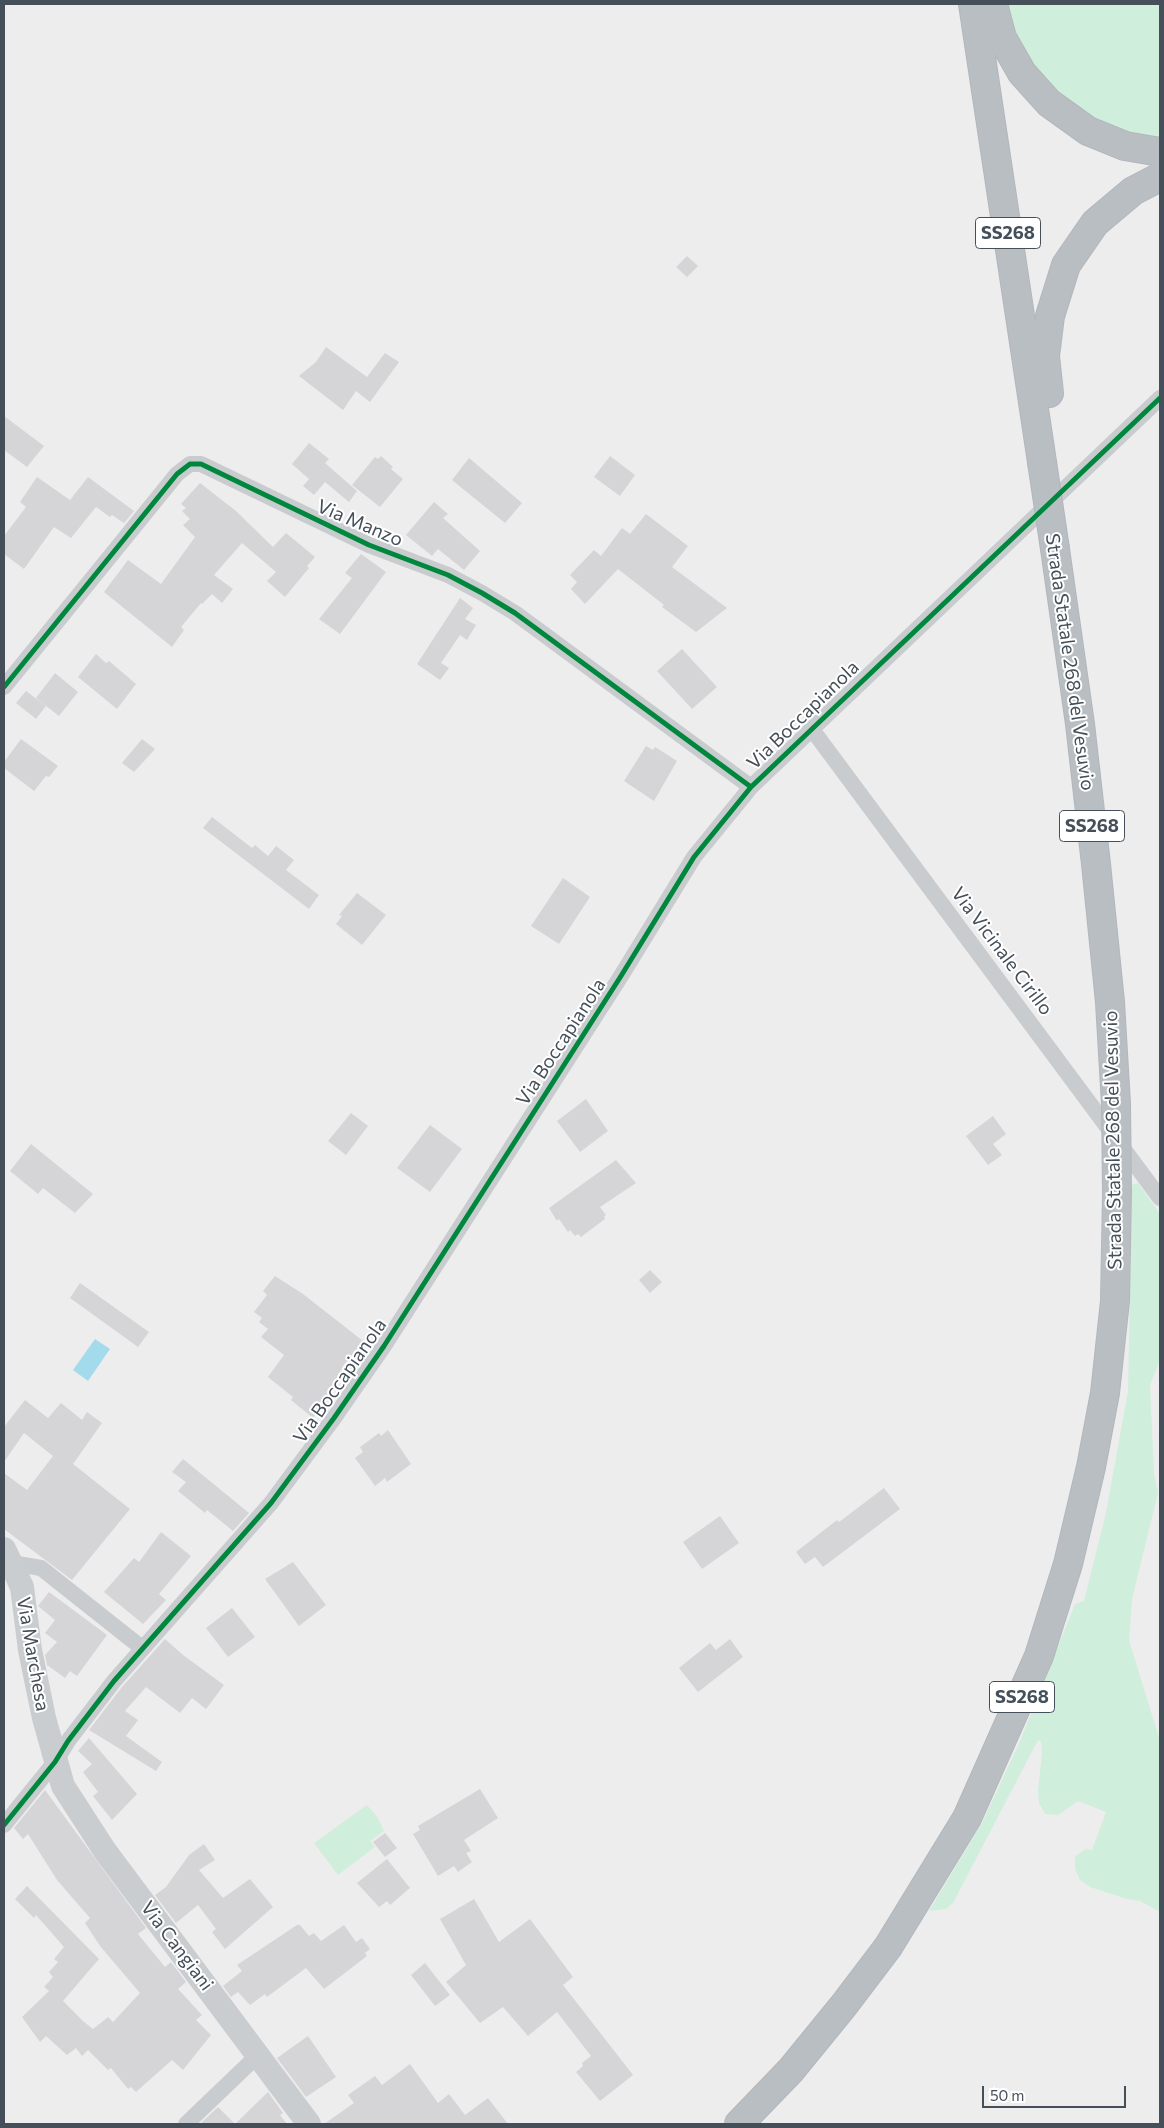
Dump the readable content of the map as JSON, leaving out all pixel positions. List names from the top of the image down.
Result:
{
  "streets": {
    "highway": ["SS268", "Strada Statale 268 del Vesuvio"],
    "street": [
      "Via Manzo",
      "Via Boccapianola",
      "Via Vicinale Cirillo",
      "Via Marchesa",
      "Via Cangiani"
    ]
  },
  "crossings": [
    ["Via Manzo", "Via Boccapianola"],
    ["Via Boccapianola", "Via Vicinale Cirillo"],
    ["Via Boccapianola", "Via Marchesa"],
    ["Via Boccapianola", "Via Cangiani"],
    ["Via Marchesa", "Via Cangiani"]
  ],
  "scale_bar": "50 m"
}
